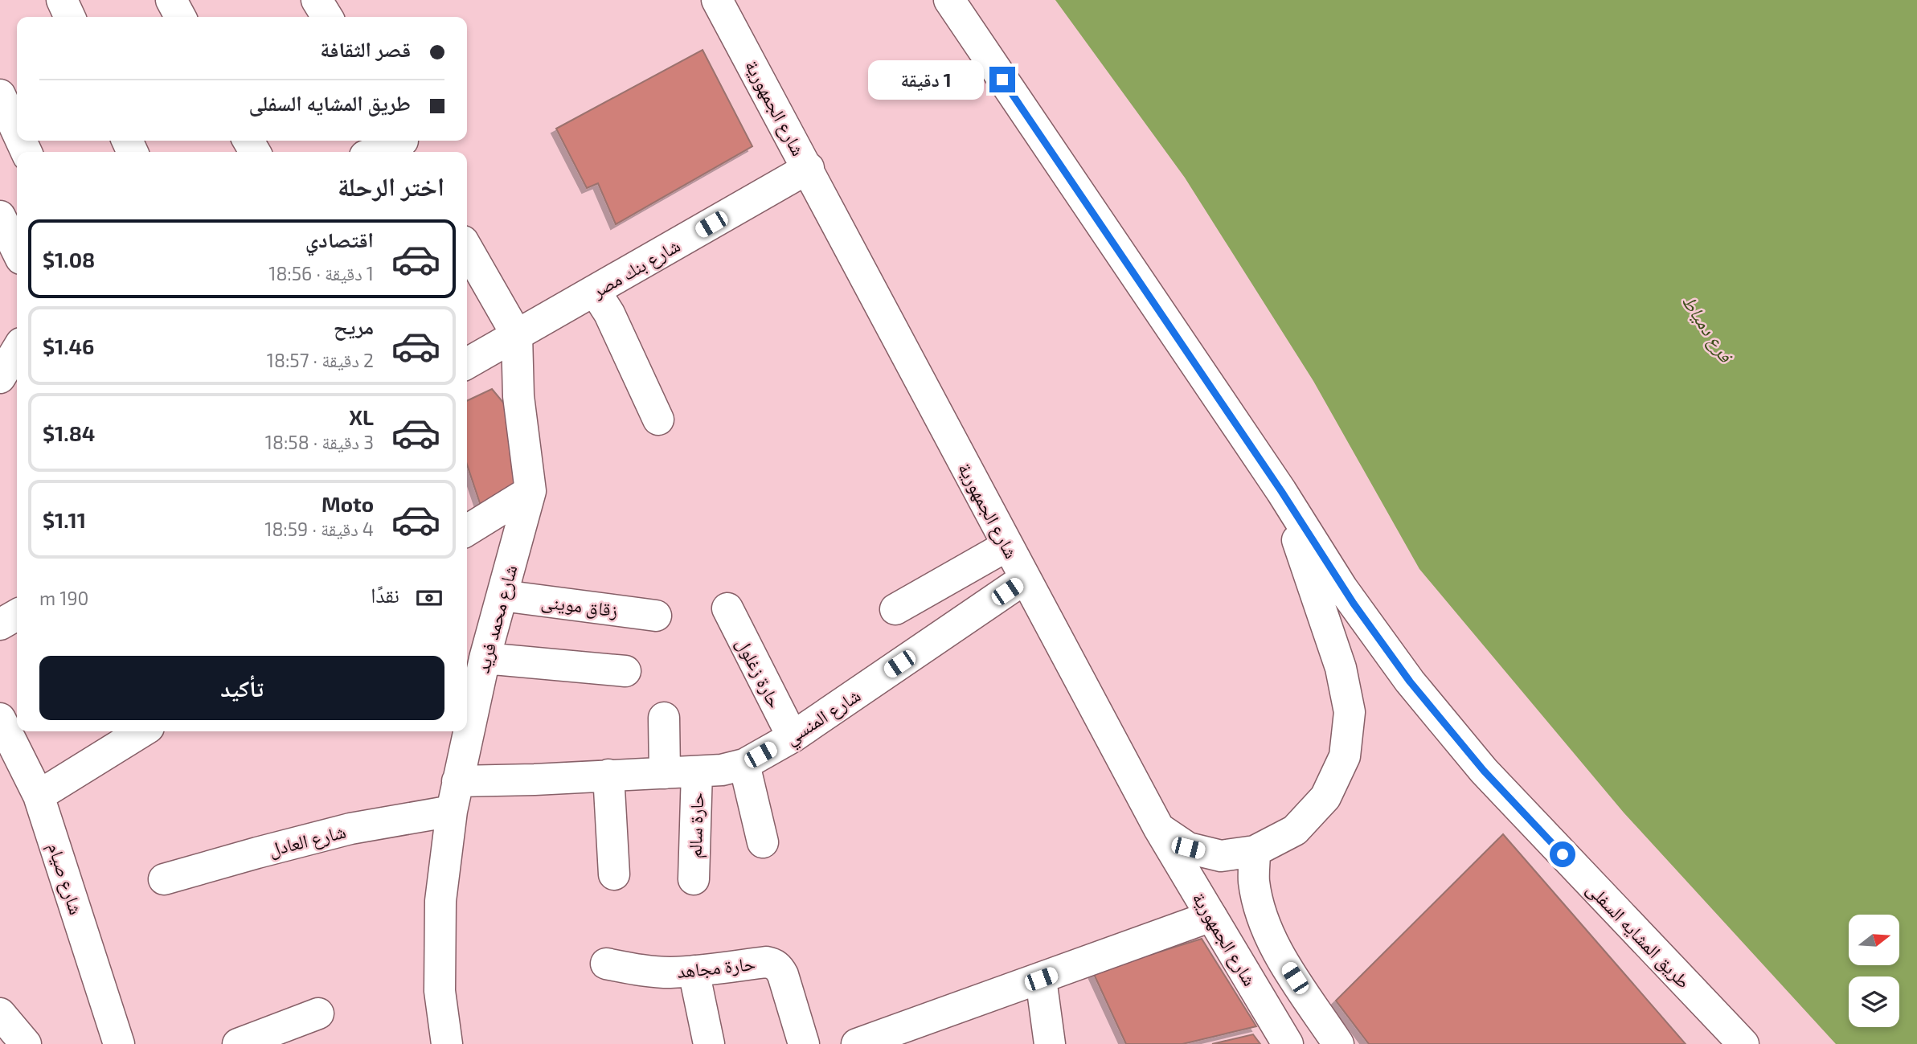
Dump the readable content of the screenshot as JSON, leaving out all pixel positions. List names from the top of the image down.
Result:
{
  "streets": {
    "street": [
      "شارع الجمهورية",
      "شارع بنك مصر",
      "زقاق موينى",
      "شارع محمد فريد",
      "حارة زغلول",
      "شارع المنسي",
      "حارة سالم",
      "شارع العادل",
      "شارع صيام",
      "طريق المشايه السفلى",
      "حارة مجاهد"
    ]
  },
  "crossings": [
    ["شارع الجمهورية", "شارع بنك مصر"],
    ["شارع الجمهورية", "شارع المنسي"],
    ["شارع بنك مصر", "شارع محمد فريد"],
    ["زقاق موينى", "شارع محمد فريد"],
    ["شارع محمد فريد", "شارع المنسي"],
    ["شارع محمد فريد", "شارع العادل"],
    ["حارة زغلول", "شارع المنسي"],
    ["شارع المنسي", "حارة سالم"]
  ],
  "water": ["فرع دمياط"],
  "north": "right",
  "page": {
    "banner": ["قصر الثقافة", "طريق المشايه السفلى"],
    "bubble": "1 دقيقة",
    "heading": "اختر الرحلة",
    "list": [
      {
        "name": "اقتصادي",
        "note": "1 دقيقة · 18:56",
        "value": "$1.08"
      },
      {
        "name": "مريح",
        "note": "2 دقيقة · 18:57",
        "value": "$1.46"
      },
      {
        "name": "XL",
        "note": "3 دقيقة · 18:58",
        "value": "$1.84"
      },
      {
        "name": "Moto",
        "note": "4 دقيقة · 18:59",
        "value": "$1.11"
      }
    ],
    "pay": ["نقدًا", "190 m"],
    "buttons": "تأكيد"
  }
}
